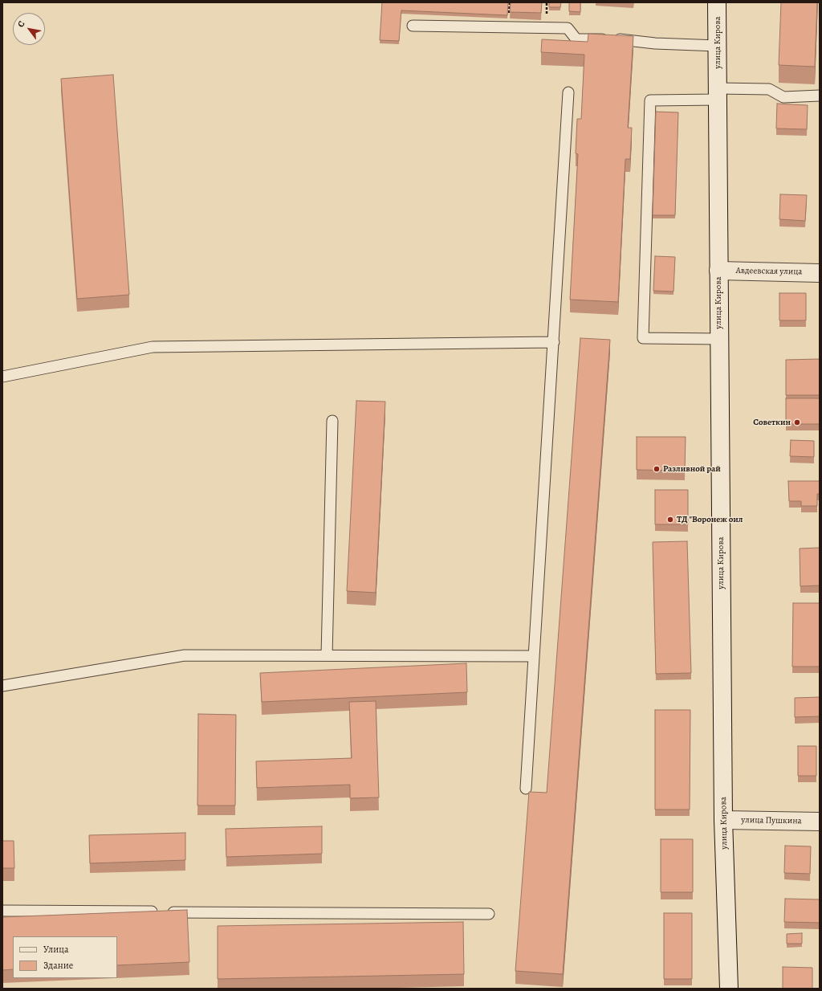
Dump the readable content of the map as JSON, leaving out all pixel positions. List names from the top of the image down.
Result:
{
  "streets": {
    "main road": ["улица Кирова", "Авдеевская улица", "улица Пушкина"]
  },
  "crossings": [
    ["улица Кирова", "Авдеевская улица"],
    ["улица Кирова", "улица Пушкина"]
  ],
  "places": ["Советкин", "Разливной рай", "ТД \"Воронеж оил"],
  "legend": ["Улица", "Здание"],
  "north": "top left"
}
